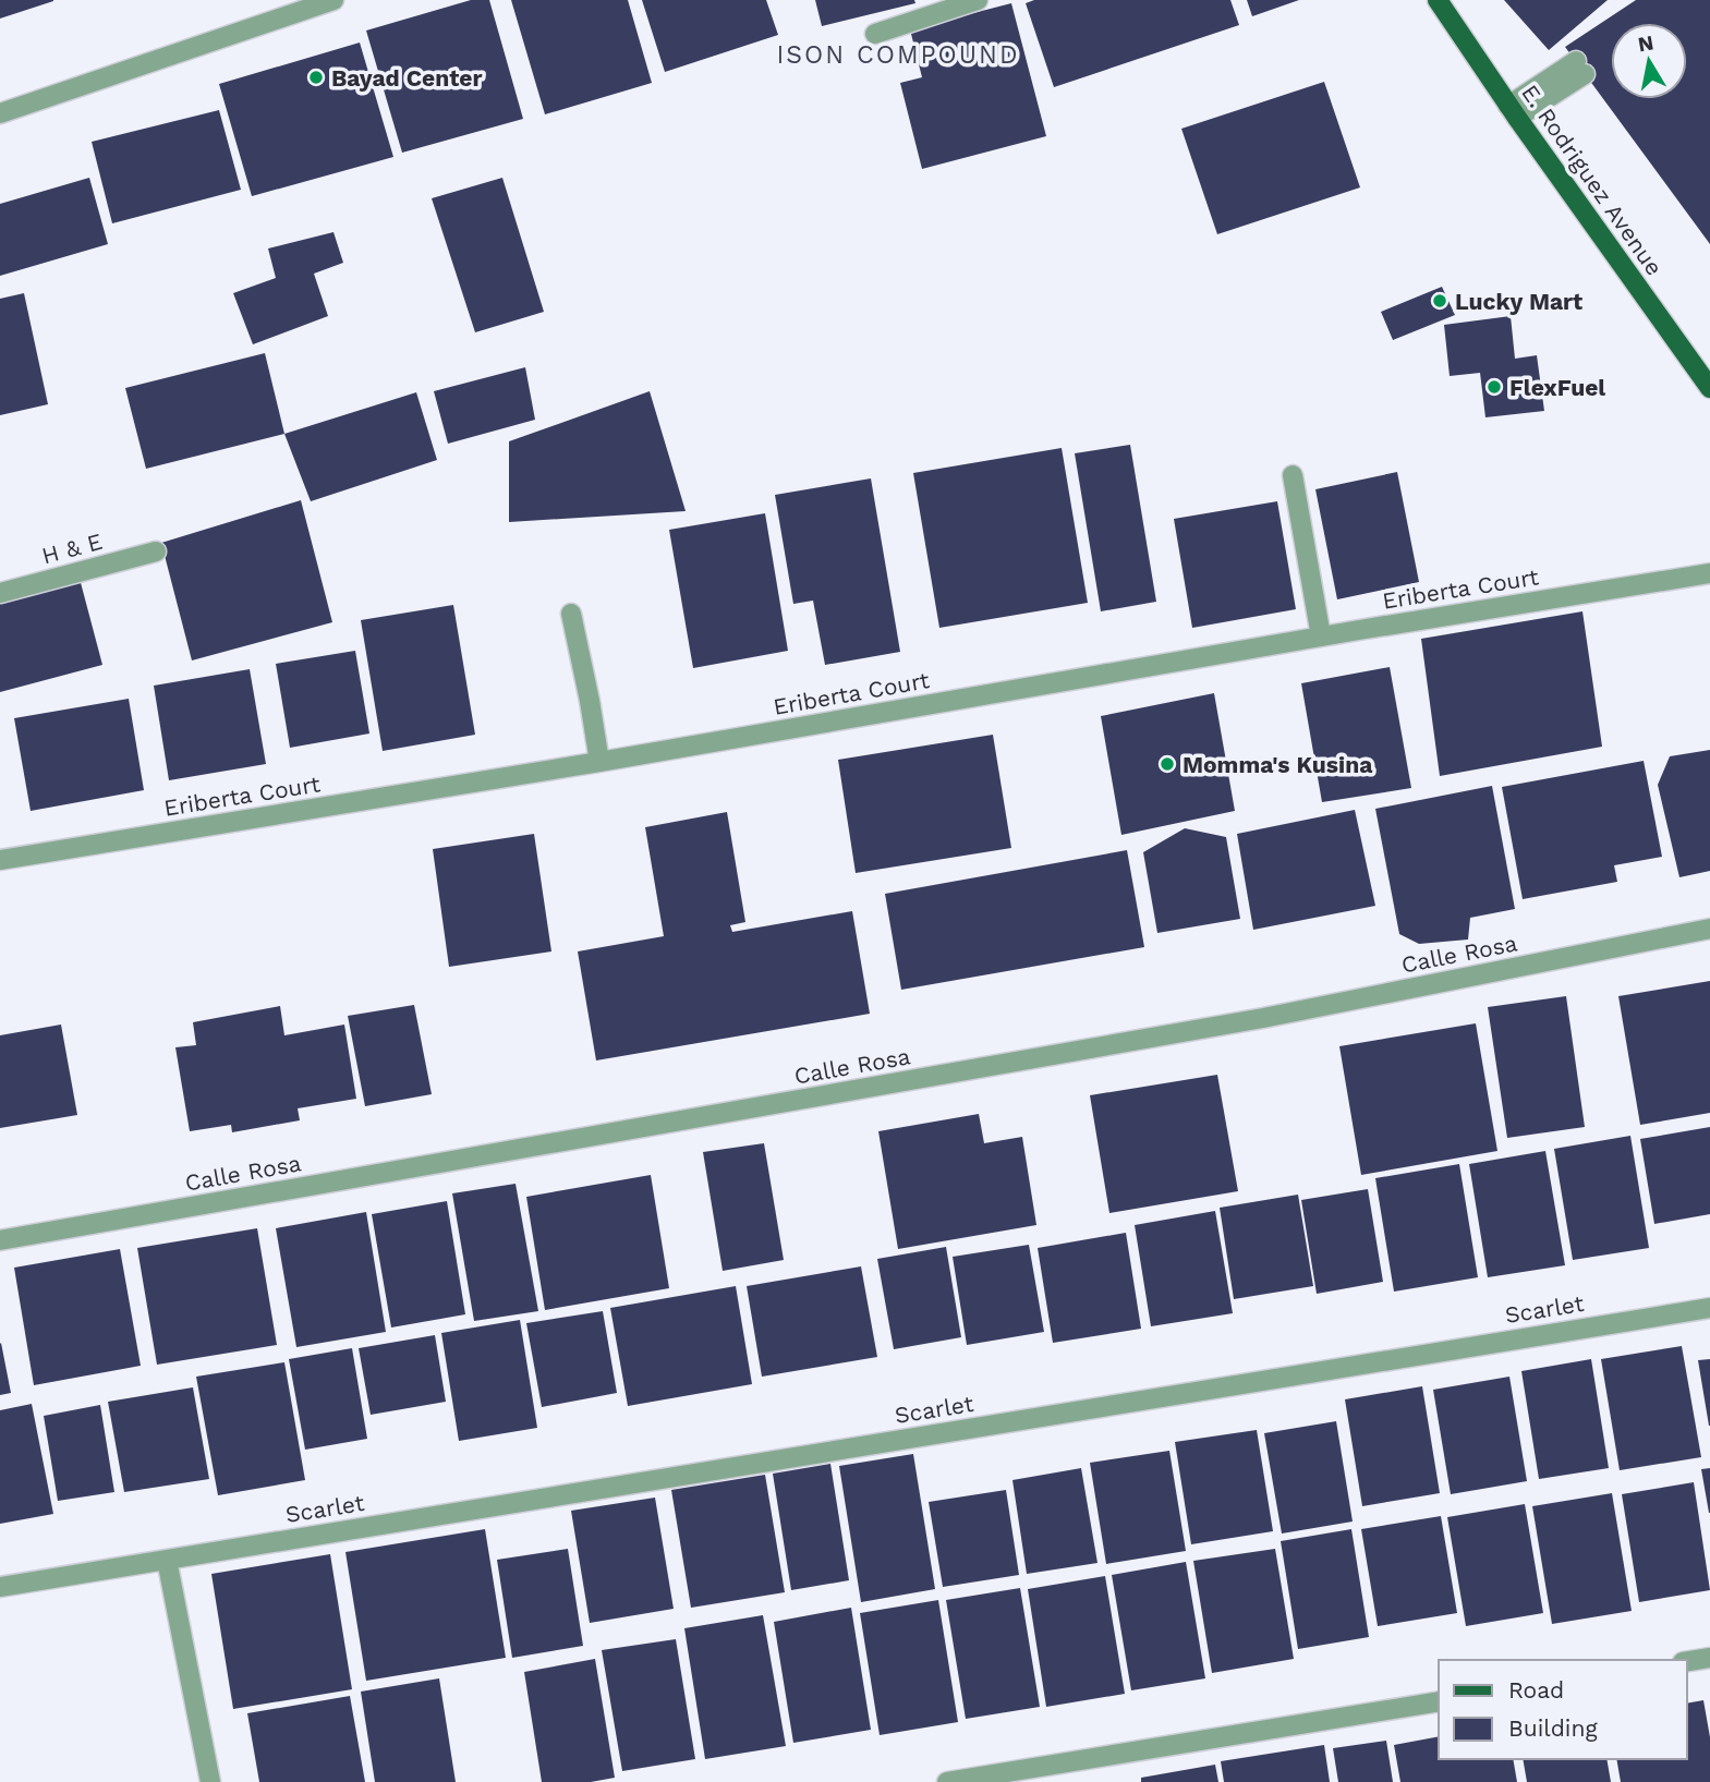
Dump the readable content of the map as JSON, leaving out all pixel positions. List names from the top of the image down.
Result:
{
  "streets": {
    "main road": ["E. Rodriguez Avenue"],
    "street": [
      "H & E",
      "Eriberta Court",
      "Calle Rosa",
      "Scarlet"
    ]
  },
  "districts": ["ISON COMPOUND"],
  "places": [
    "Bayad Center",
    "Lucky Mart",
    "FlexFuel",
    "Momma's Kusina"
  ],
  "legend": ["Road", "Building"],
  "north": "top"
}
